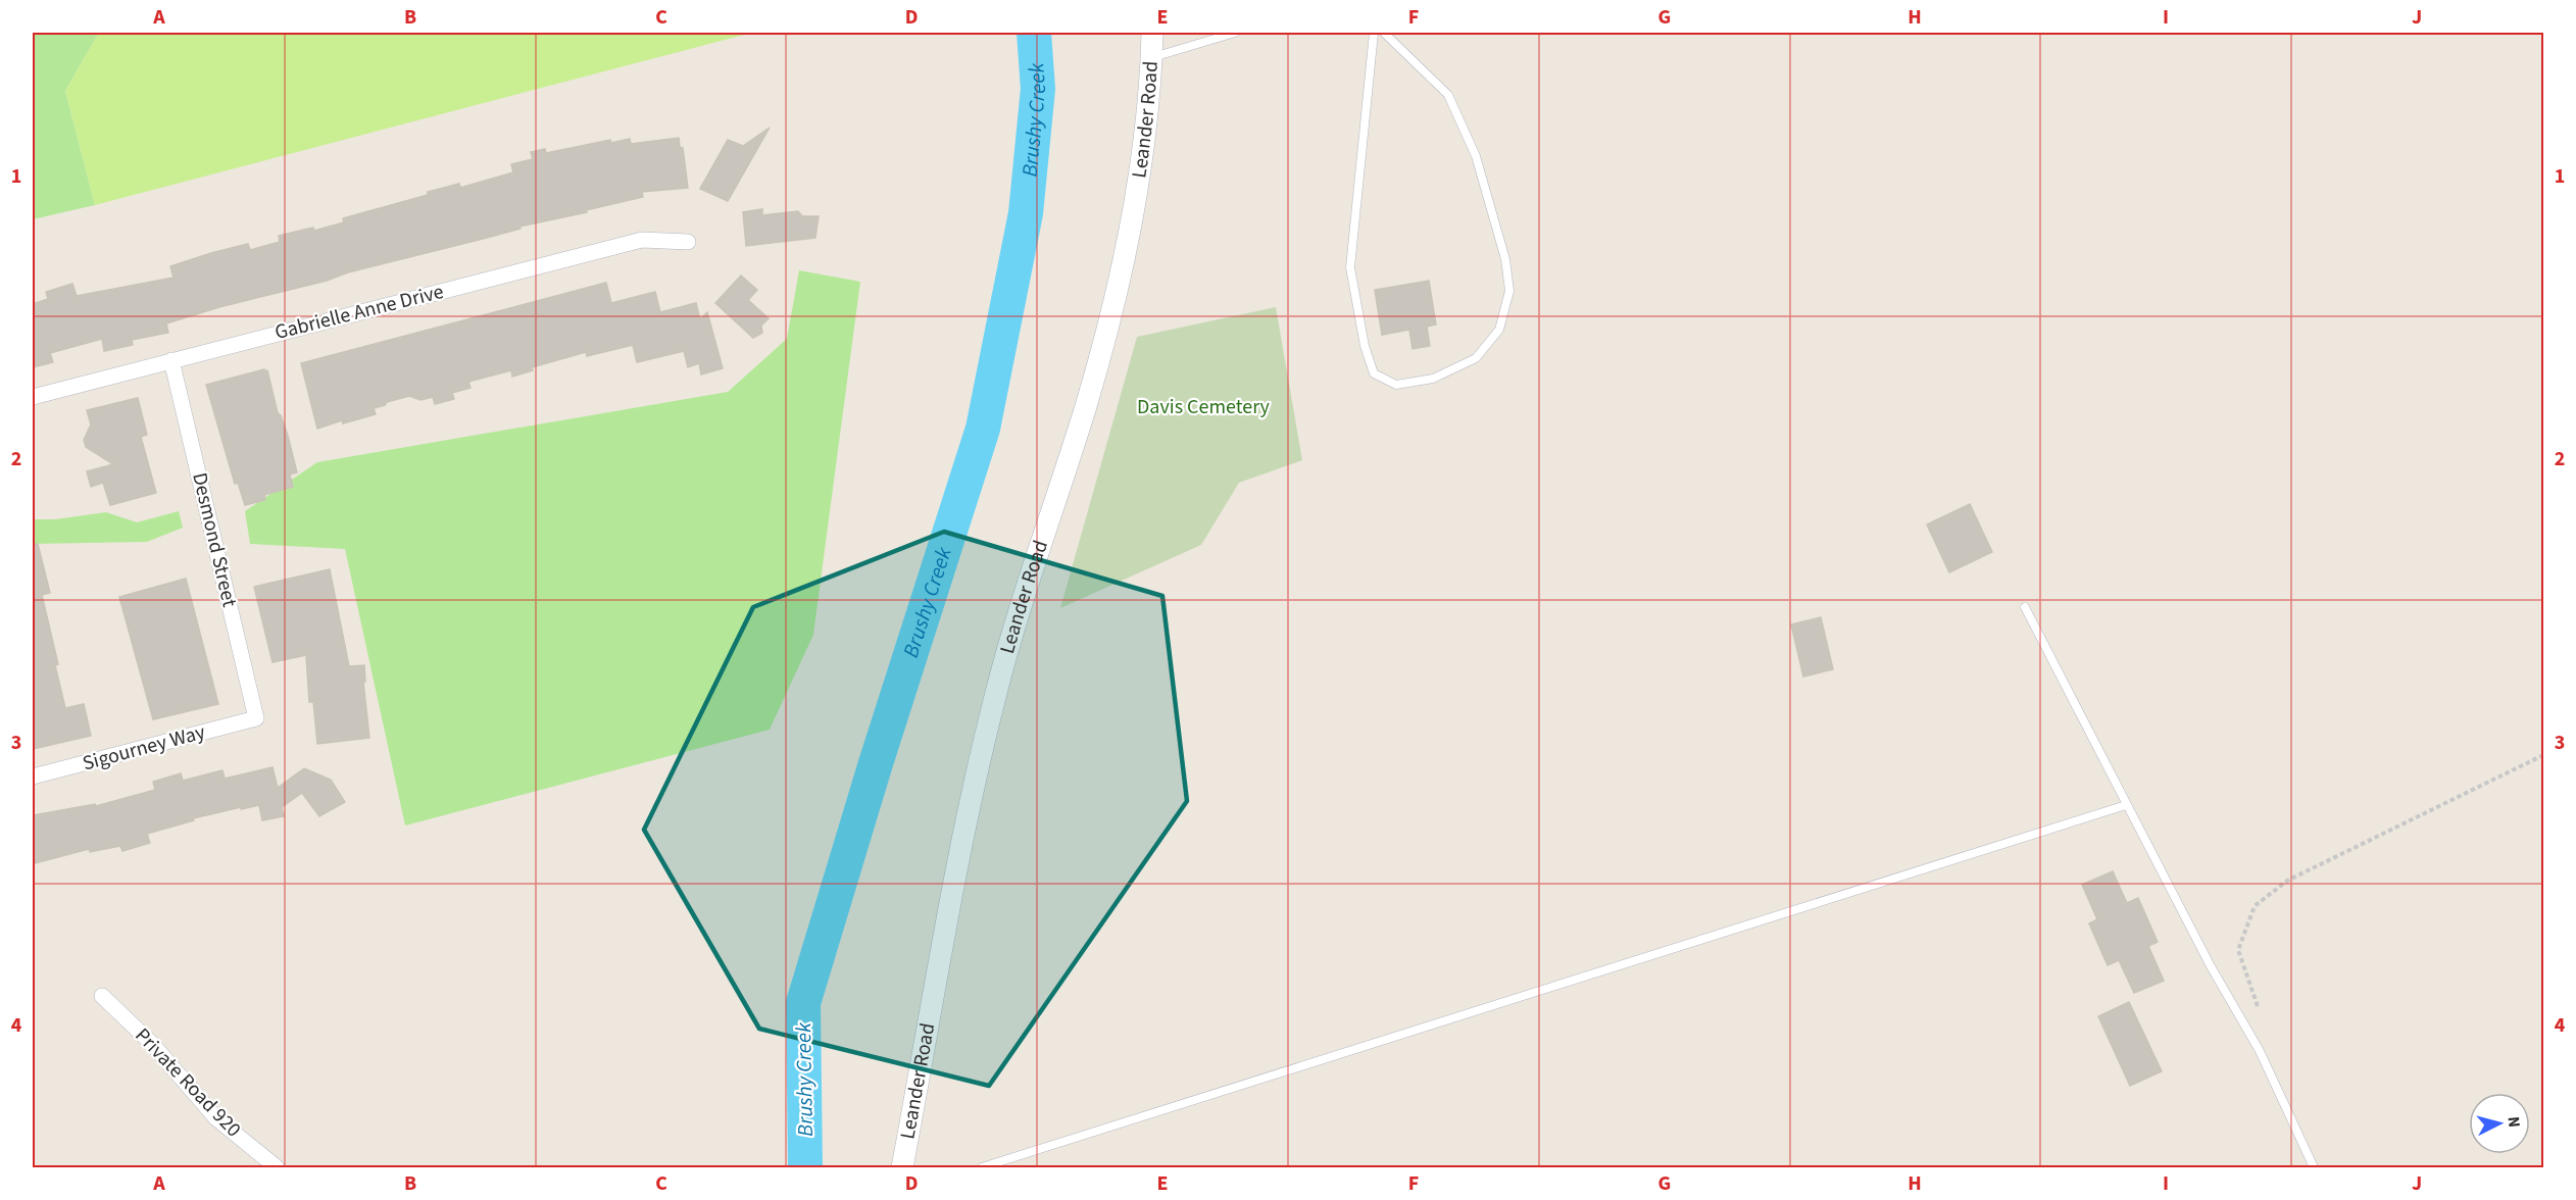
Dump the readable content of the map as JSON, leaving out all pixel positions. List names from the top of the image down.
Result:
{
  "streets": {
    "main road": ["Leander Road"],
    "street": [
      "Gabrielle Anne Drive",
      "Desmond Street",
      "Sigourney Way",
      "Private Road 920"
    ]
  },
  "crossings": [
    ["Gabrielle Anne Drive", "Desmond Street"],
    ["Desmond Street", "Sigourney Way"]
  ],
  "water": ["Brushy Creek"],
  "parks": ["Davis Cemetery"],
  "north": "right",
  "grid": {
    "columns": [
      "A",
      "B",
      "C",
      "D",
      "E",
      "F",
      "G",
      "H",
      "I",
      "J"
    ],
    "rows": [
      "1",
      "2",
      "3",
      "4"
    ]
  }
}
